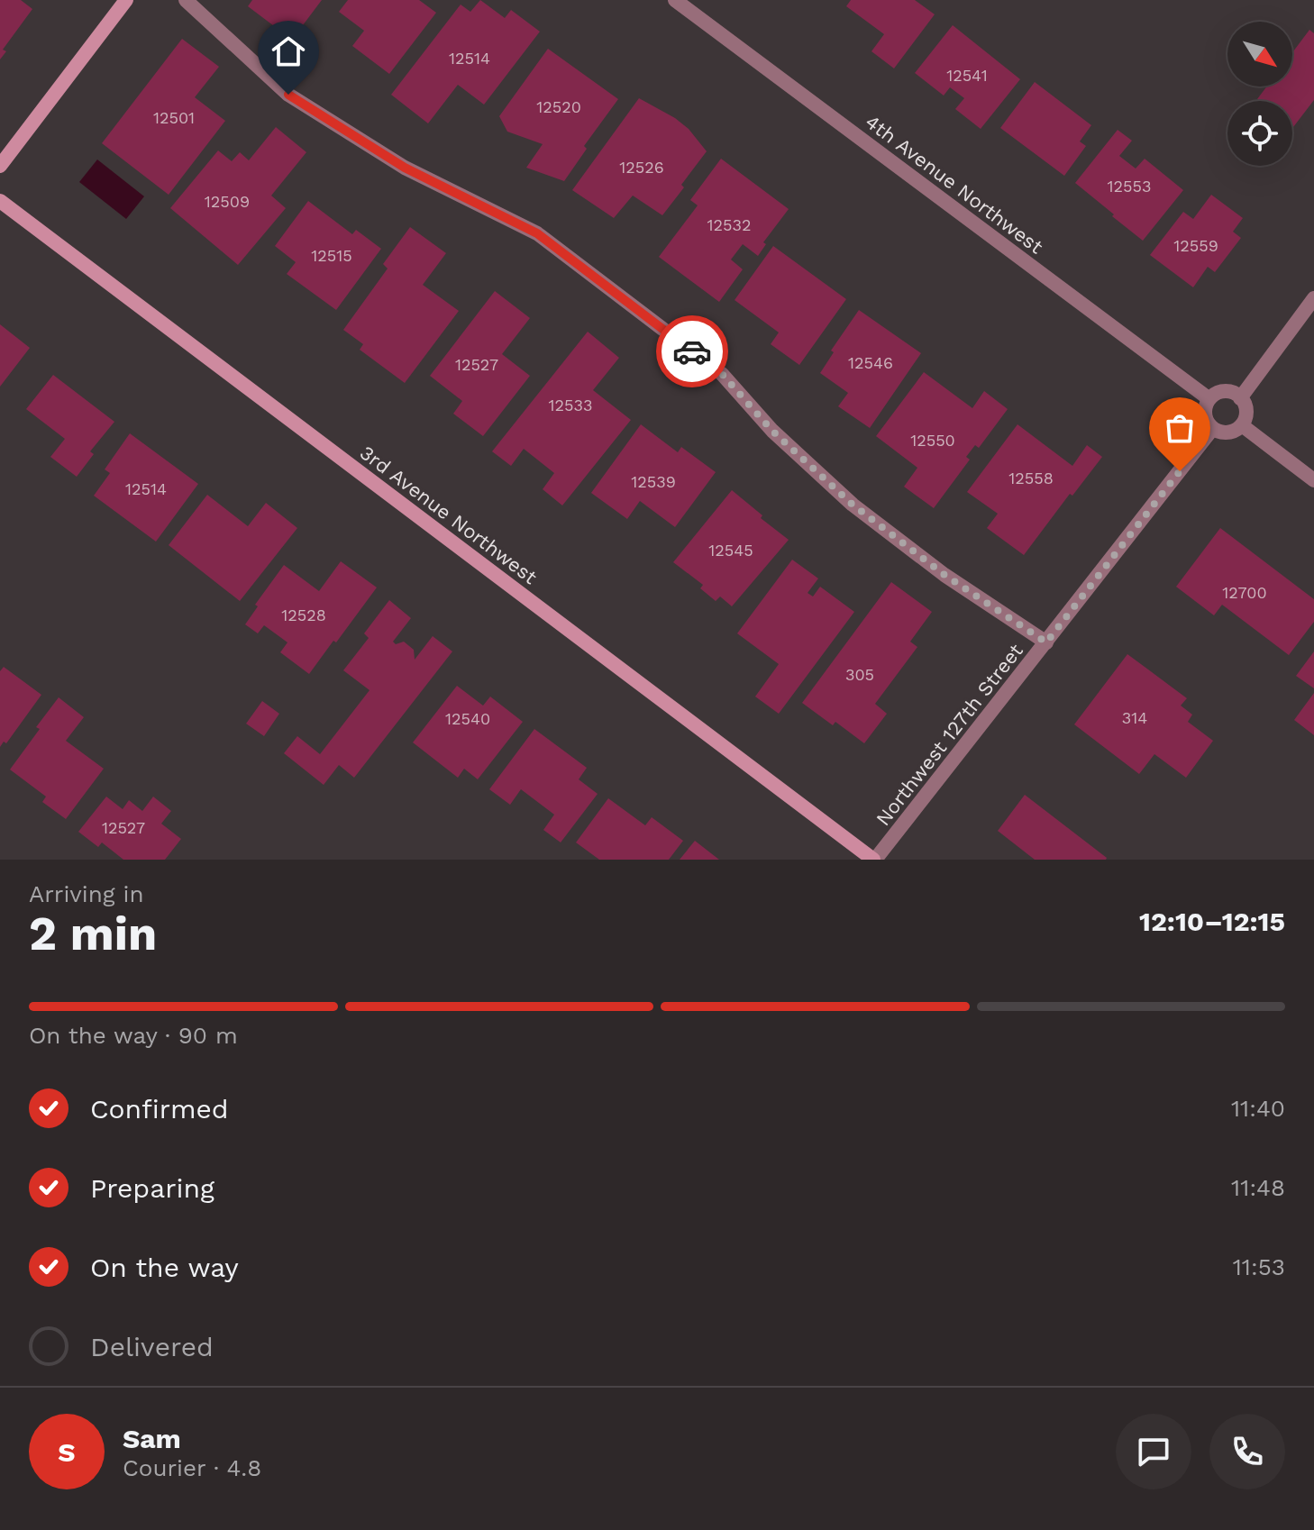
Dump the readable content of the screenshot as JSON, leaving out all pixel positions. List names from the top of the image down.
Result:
{
  "streets": {
    "street": ["4th Avenue Northwest", "3rd Avenue Northwest", "Northwest 127th Street"]
  },
  "crossings": [
    ["4th Avenue Northwest", "Northwest 127th Street"],
    ["3rd Avenue Northwest", "Northwest 127th Street"]
  ],
  "house_numbers": [
    "12514",
    "12541",
    "12520",
    "12501",
    "12526",
    "12553",
    "12509",
    "12532",
    "12559",
    "12515",
    "12546",
    "12527",
    "12533",
    "12550",
    "12558",
    "12539",
    "12514",
    "12545",
    "12700",
    "12528",
    "305",
    "314",
    "12540",
    "12527"
  ],
  "north": "bottom right",
  "page": {
    "heading": ["2 min", "Arriving in", "12:10–12:15"],
    "panel": ["Sam", "Courier · 4.8"],
    "bar": "On the way · 90 m",
    "list": [
      ["Confirmed", "11:40"],
      ["Preparing", "11:48"],
      ["On the way", "11:53"],
      "Delivered"
    ],
    "round": "S"
  }
}
